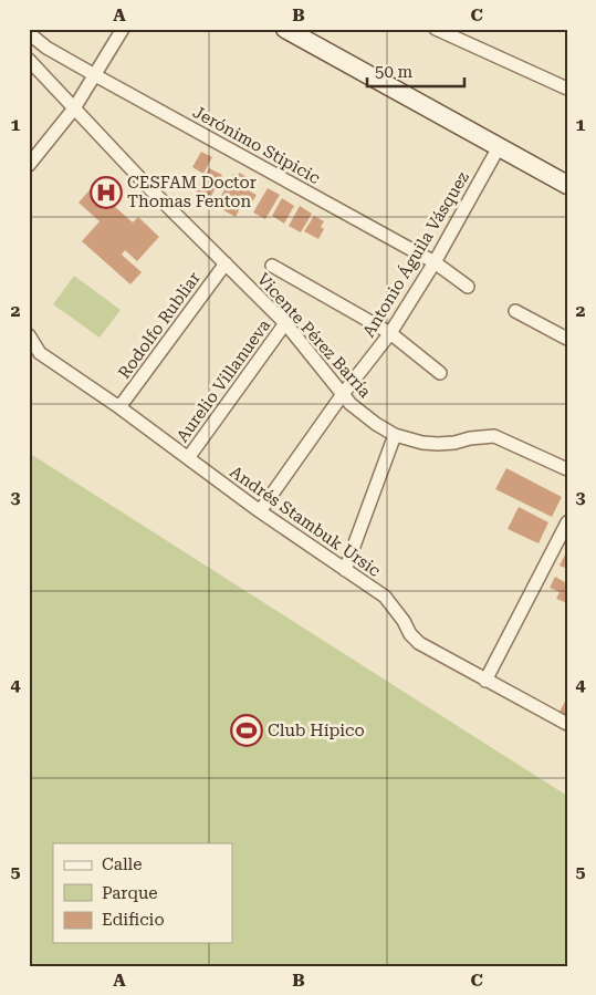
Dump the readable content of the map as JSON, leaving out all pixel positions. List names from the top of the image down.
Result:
{
  "streets": {
    "street": [
      "Jerónimo Stipicic",
      "Antonio Águila Vásquez",
      "Rodolfo Rubliar",
      "Vicente Pérez Barría",
      "Aurelio Villanueva",
      "Andrés Stambuk Ursic"
    ]
  },
  "crossings": [
    ["Jerónimo Stipicic", "Antonio Águila Vásquez"],
    ["Antonio Águila Vásquez", "Vicente Pérez Barría"],
    ["Antonio Águila Vásquez", "Andrés Stambuk Ursic"],
    ["Rodolfo Rubliar", "Vicente Pérez Barría"],
    ["Rodolfo Rubliar", "Andrés Stambuk Ursic"],
    ["Vicente Pérez Barría", "Aurelio Villanueva"],
    ["Aurelio Villanueva", "Andrés Stambuk Ursic"]
  ],
  "places": {
    "hospital": ["CESFAM Doctor Thomas Fenton"],
    "sports": ["Club Hípico"]
  },
  "legend": ["Calle", "Parque", "Edificio"],
  "scale_bar": "50 m",
  "grid": {
    "columns": ["A", "B", "C"],
    "rows": [
      "1",
      "2",
      "3",
      "4",
      "5"
    ]
  }
}
